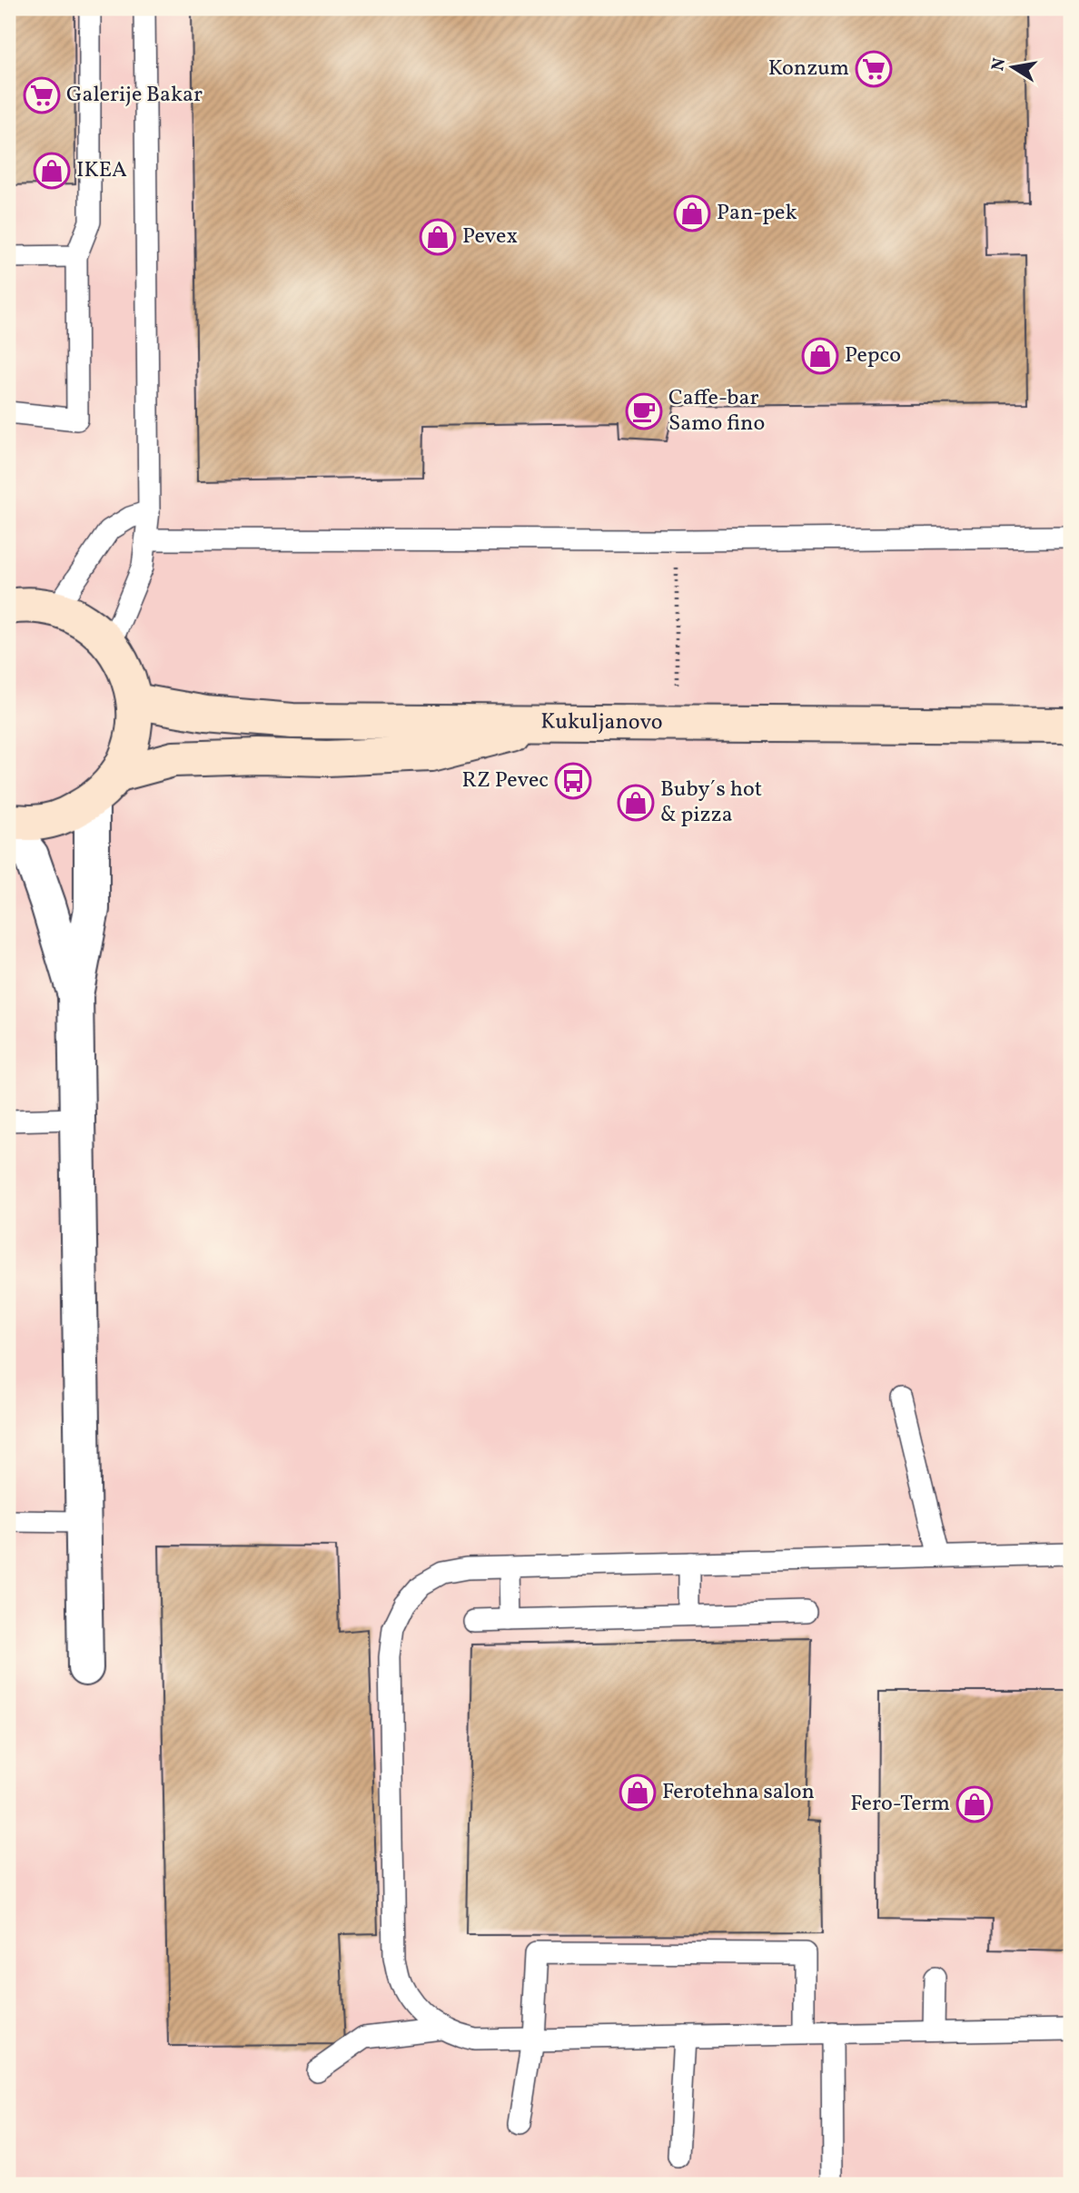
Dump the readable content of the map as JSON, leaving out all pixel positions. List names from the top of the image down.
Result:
{
  "streets": {
    "main road": ["Kukuljanovo"]
  },
  "places": {
    "supermarket": ["Konzum", "Galerije Bakar"],
    "shop": [
      "IKEA",
      "Pan-pek",
      "Pevex",
      "Pepco",
      "Buby´s hot & pizza",
      "Ferotehna salon",
      "Fero-Term"
    ],
    "cafe": ["Caffe-bar Samo fino"],
    "bus stop": ["RZ Pevec"]
  },
  "north": "left"
}
